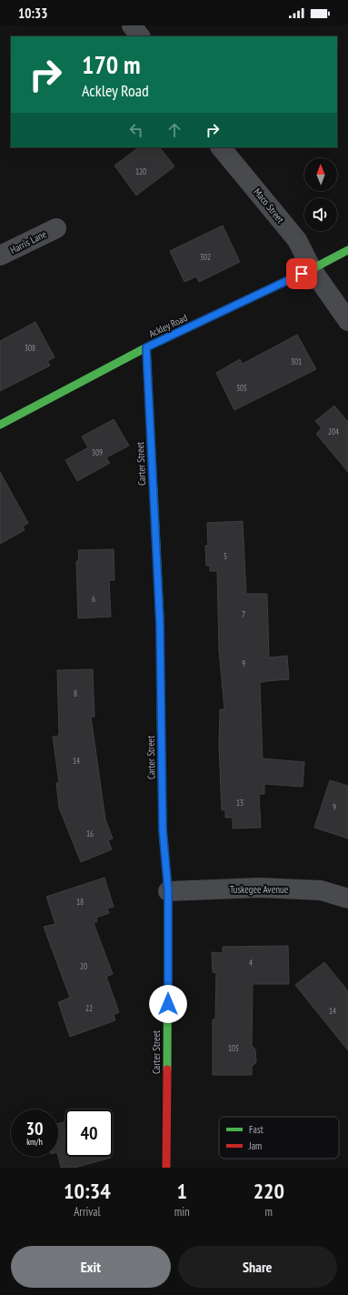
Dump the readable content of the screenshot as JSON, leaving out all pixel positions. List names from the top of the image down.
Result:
{
  "streets": {
    "street": [
      "Maco Street",
      "Harris Lane",
      "Ackley Road",
      "Carter Street",
      "Tuskegee Avenue"
    ]
  },
  "crossings": [
    ["Maco Street", "Ackley Road"],
    ["Ackley Road", "Carter Street"],
    ["Carter Street", "Tuskegee Avenue"]
  ],
  "house_numbers": [
    "120",
    "302",
    "308",
    "301",
    "305",
    "204",
    "309",
    "5",
    "6",
    "7",
    "9",
    "8",
    "14",
    "13",
    "9",
    "16",
    "18",
    "4",
    "20",
    "22",
    "14",
    "105"
  ],
  "legend": ["Fast", "Jam"],
  "north": "top",
  "page": {
    "status": "10:33",
    "turn": ["170 m", "Ackley Road"],
    "speed": "30 km/h",
    "limit": "40",
    "eta": [
      "10:34",
      "Arrival",
      "1",
      "min",
      "220",
      "m"
    ],
    "buttons": ["Exit", "Share"]
  }
}
